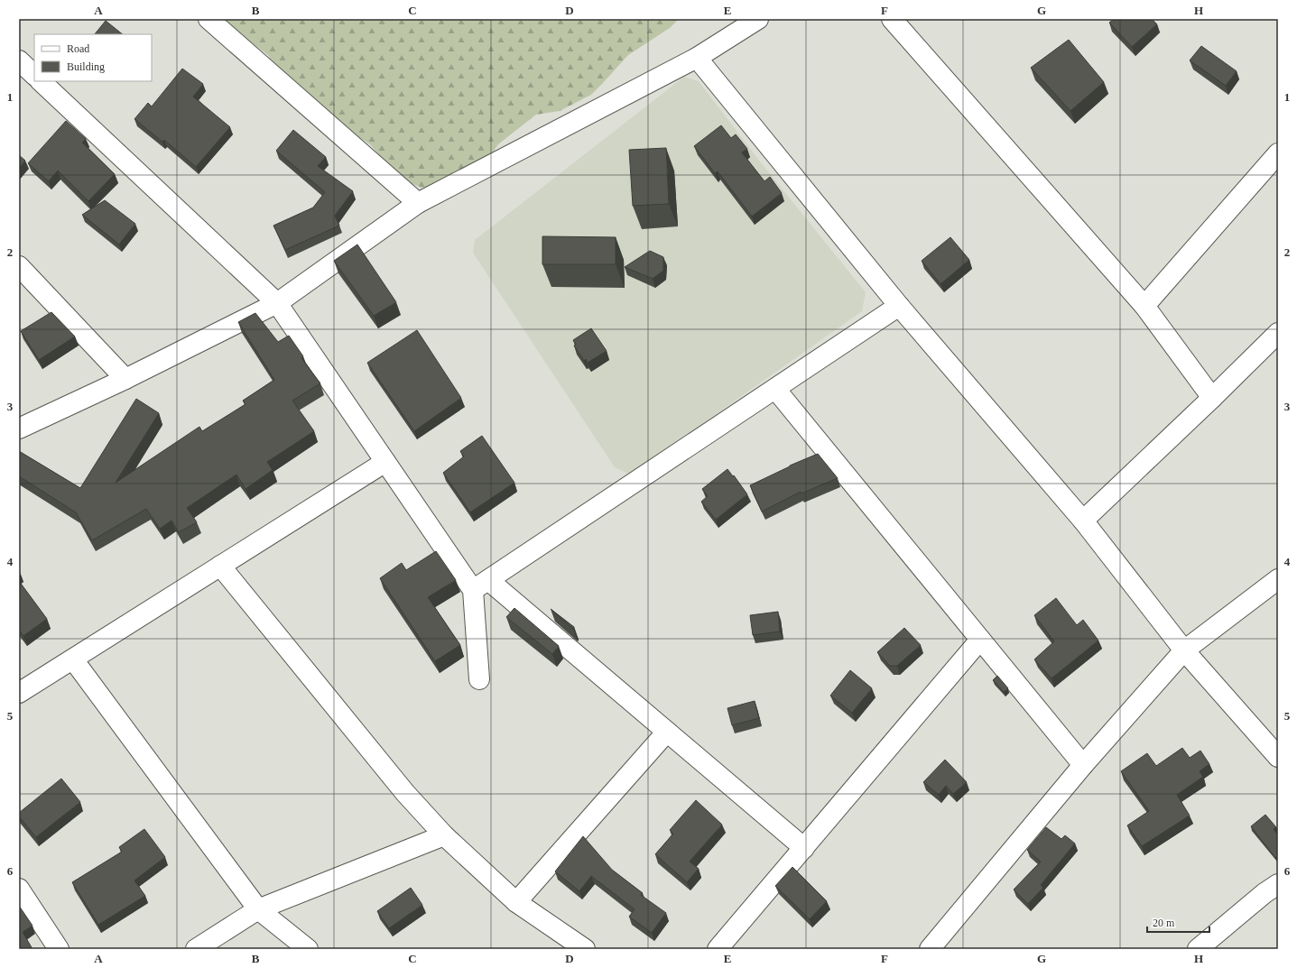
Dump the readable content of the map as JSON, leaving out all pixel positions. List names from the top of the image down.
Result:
{
  "legend": ["Road", "Building"],
  "scale_bar": "20 m",
  "grid": {
    "columns": [
      "A",
      "B",
      "C",
      "D",
      "E",
      "F",
      "G",
      "H"
    ],
    "rows": [
      "1",
      "2",
      "3",
      "4",
      "5",
      "6"
    ]
  }
}
